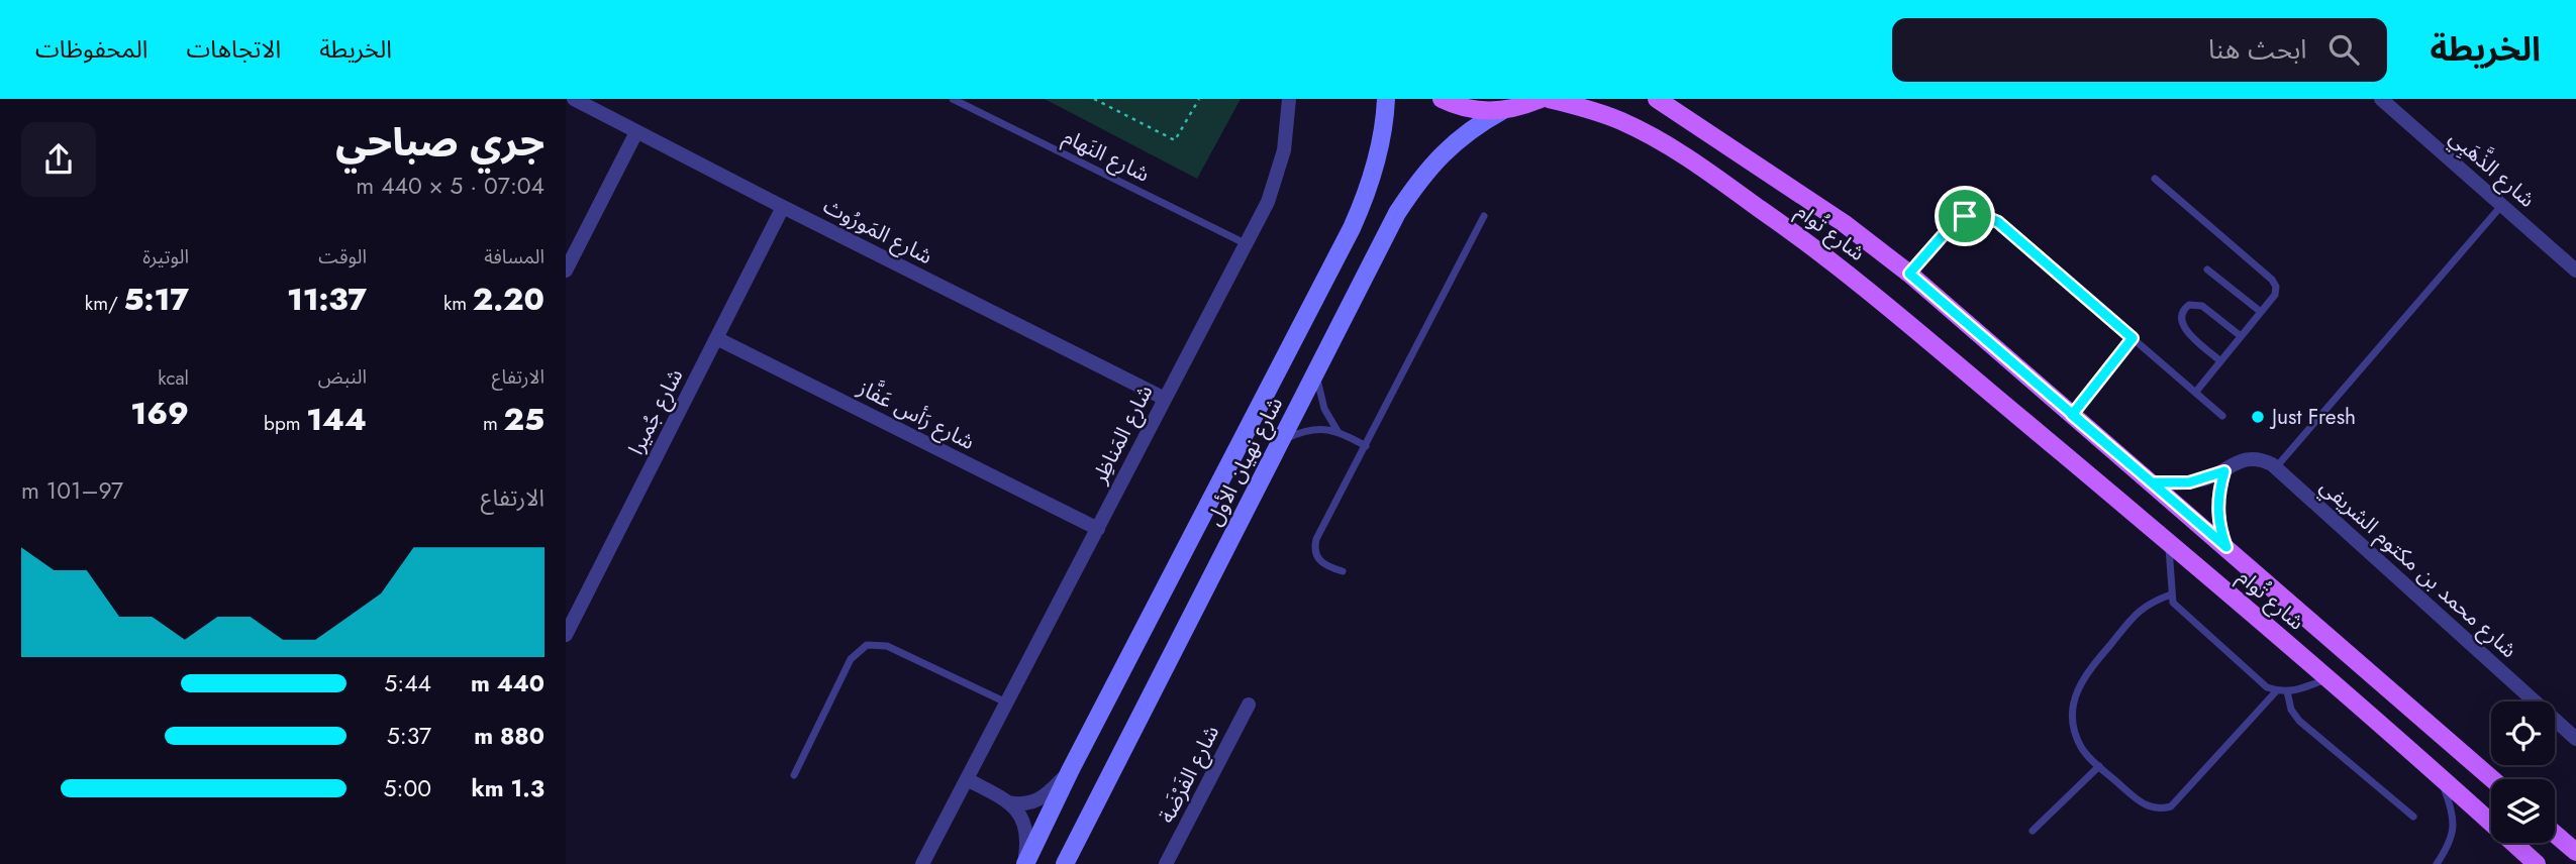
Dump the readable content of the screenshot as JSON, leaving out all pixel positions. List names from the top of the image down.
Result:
{
  "streets": {
    "main road": ["شارع تُوام", "شارع نهيان الأول"],
    "street": [
      "شارع الذَّهَبِي",
      "شارع المَورُوث",
      "شارع جُميرا",
      "شارع رَأس عَفَّاز",
      "شارع المَناظِر",
      "شارع محمد بن مكتوم الشريفي",
      "شارع الفَرْضَة"
    ],
    "lane": ["شارع النَهام"]
  },
  "crossings": [
    ["شارع النَهام", "شارع المَناظِر"],
    ["شارع المَورُوث", "شارع جُميرا"],
    ["شارع المَورُوث", "شارع المَناظِر"],
    ["شارع تُوام", "شارع محمد بن مكتوم الشريفي"],
    ["شارع جُميرا", "شارع رَأس عَفَّاز"],
    ["شارع رَأس عَفَّاز", "شارع المَناظِر"]
  ],
  "places": ["Just Fresh"],
  "page": {
    "header": "الخريطة",
    "search": "ابحث هنا",
    "nav": ["الخريطة", "الاتجاهات", "المحفوظات"],
    "heading": ["جري صباحي", "07:04 · 5 × 440 m"],
    "stats": [
      ["المسافة", "2.20 km"],
      ["الوقت", "11:37"],
      ["الوتيرة", "5:17 /km"],
      ["الارتفاع", "25 m"],
      ["النبض", "144 bpm"],
      ["kcal", "169"]
    ],
    "chart": ["الارتفاع", "97–101 m"],
    "list": [
      {
        "name": "440 m",
        "note": "5:44"
      },
      {
        "name": "880 m",
        "note": "5:37"
      },
      {
        "name": "1.3 km",
        "note": "5:00"
      }
    ]
  }
}
